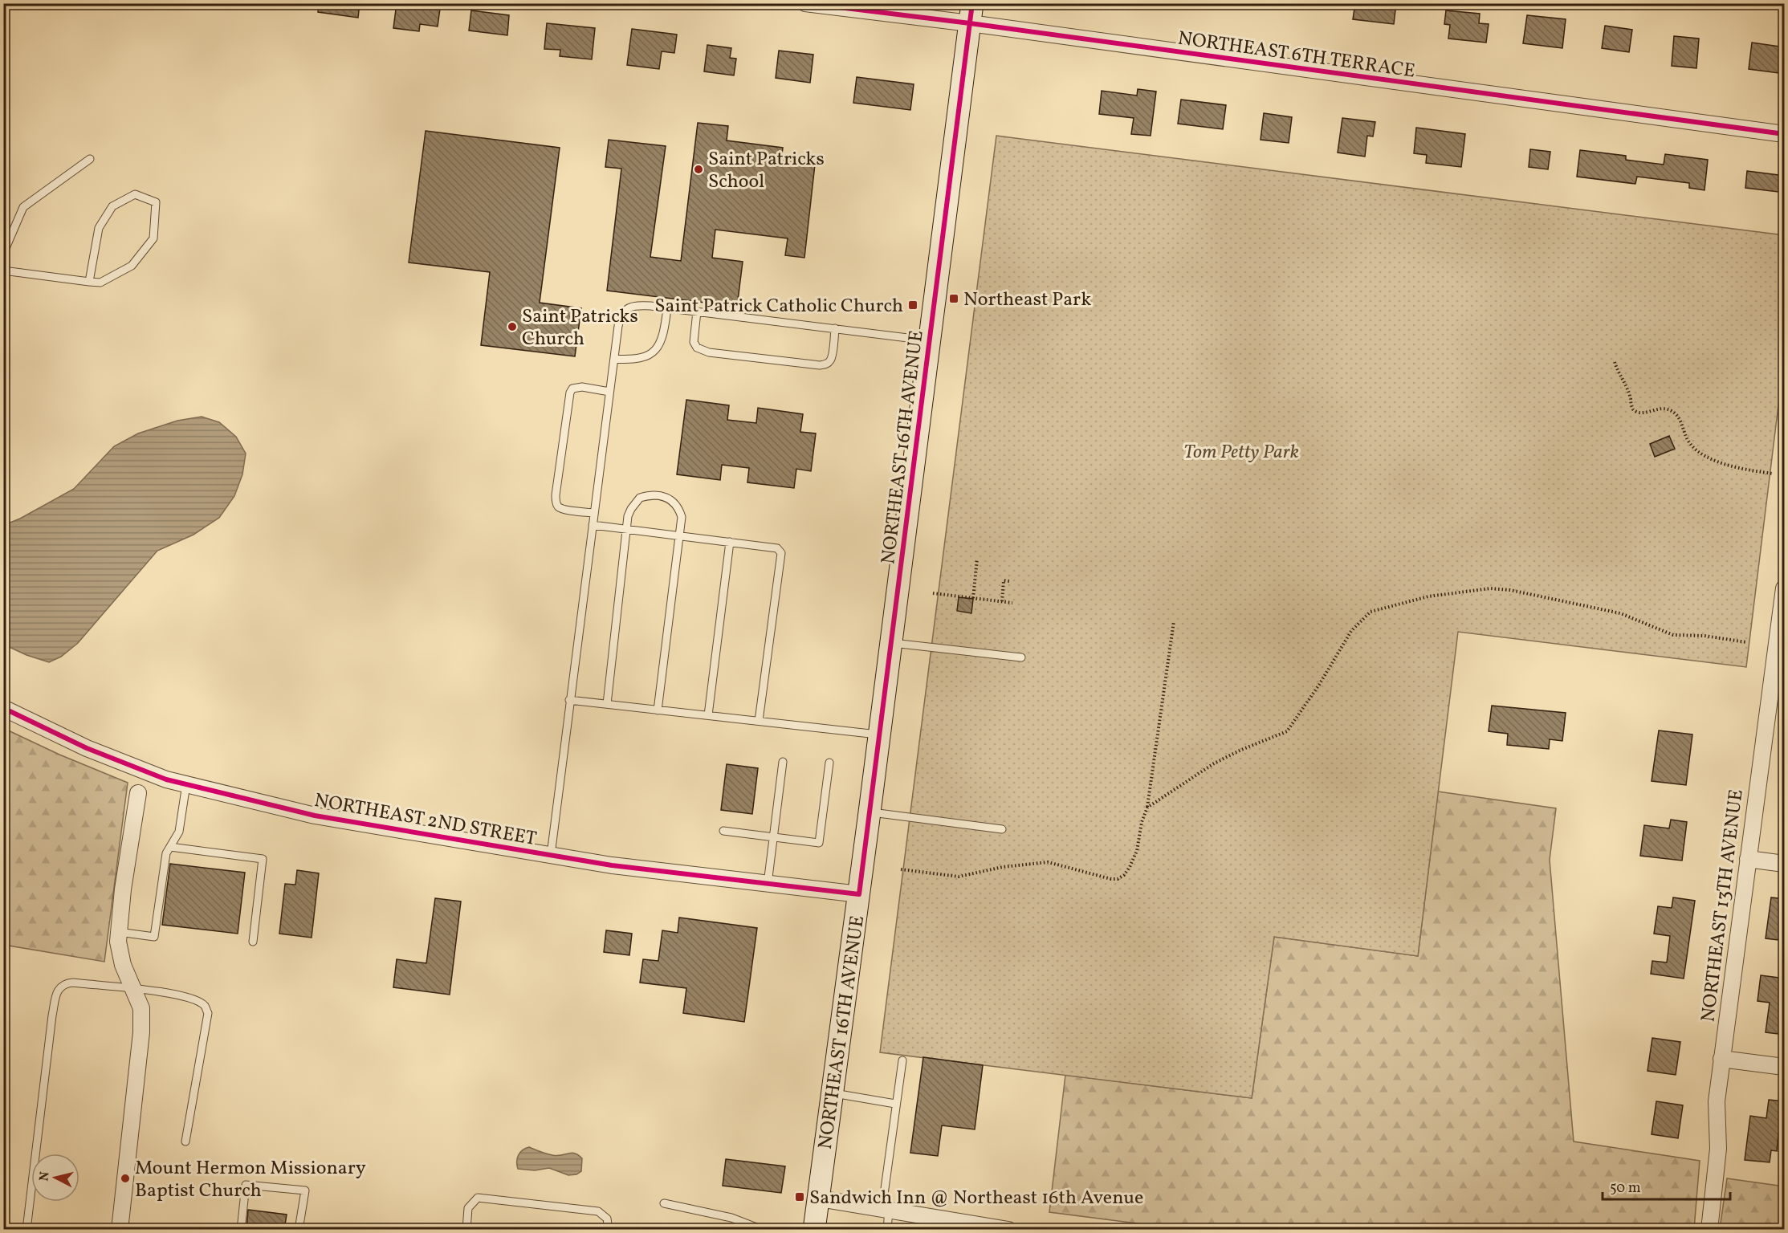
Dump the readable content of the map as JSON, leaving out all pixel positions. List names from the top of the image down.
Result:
{
  "streets": {
    "street": [
      "NORTHEAST 6TH TERRACE",
      "NORTHEAST 16TH AVENUE",
      "NORTHEAST 2ND STREET",
      "NORTHEAST 13TH AVENUE"
    ]
  },
  "crossings": [
    ["NORTHEAST 6TH TERRACE", "NORTHEAST 16TH AVENUE"],
    ["NORTHEAST 16TH AVENUE", "NORTHEAST 2ND STREET"]
  ],
  "parks": ["Tom Petty Park"],
  "places": {
    "other": ["Saint Patricks School", "Saint Patricks Church", "Mount Hermon Missionary Baptist Church"],
    "transit": ["Northeast Park", "Saint Patrick Catholic Church", "Sandwich Inn @ Northeast 16th Avenue"]
  },
  "scale_bar": "50 m",
  "north": "left"
}
